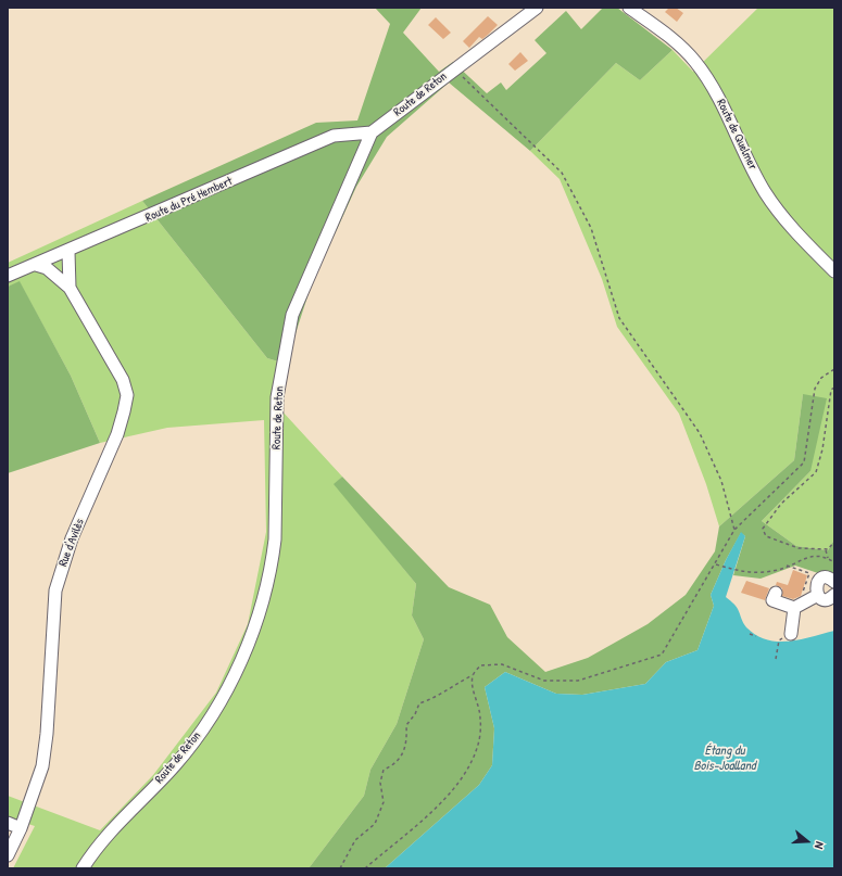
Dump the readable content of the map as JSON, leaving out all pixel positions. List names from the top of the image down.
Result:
{
  "streets": {
    "street": [
      "Route de Reton",
      "Route de Quelmer",
      "Route du Pré Hembert",
      "Rue d'Avilès"
    ]
  },
  "crossings": [
    ["Route de Reton", "Route du Pré Hembert"],
    ["Route du Pré Hembert", "Rue d'Avilès"]
  ],
  "water": ["Étang du Bois-Joalland"],
  "north": "right"
}
